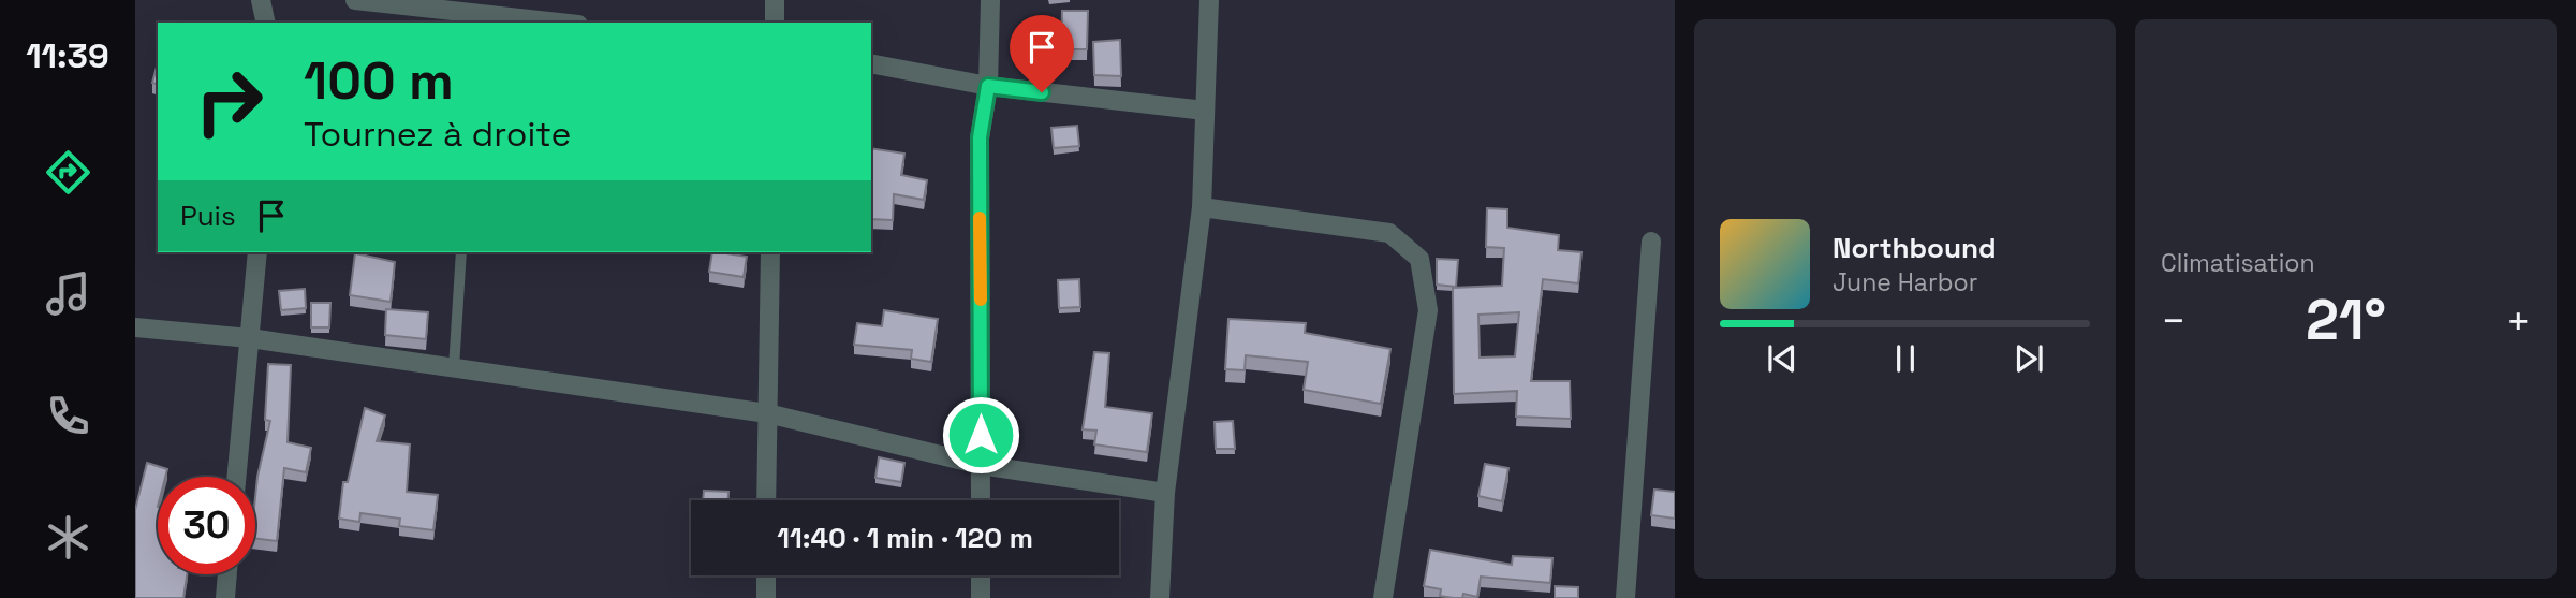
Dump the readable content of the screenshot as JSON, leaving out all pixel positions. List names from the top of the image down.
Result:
{
  "page": {
    "tabs": "11:39",
    "tile": "Climatisation",
    "turn": ["100 m", "Tournez à droite"],
    "then": "Puis",
    "song": ["Northbound", "June Harbor"],
    "heat": ["−", "21°", "+"],
    "limit": "30",
    "trip": "11:40 · 1 min · 120 m"
  }
}
